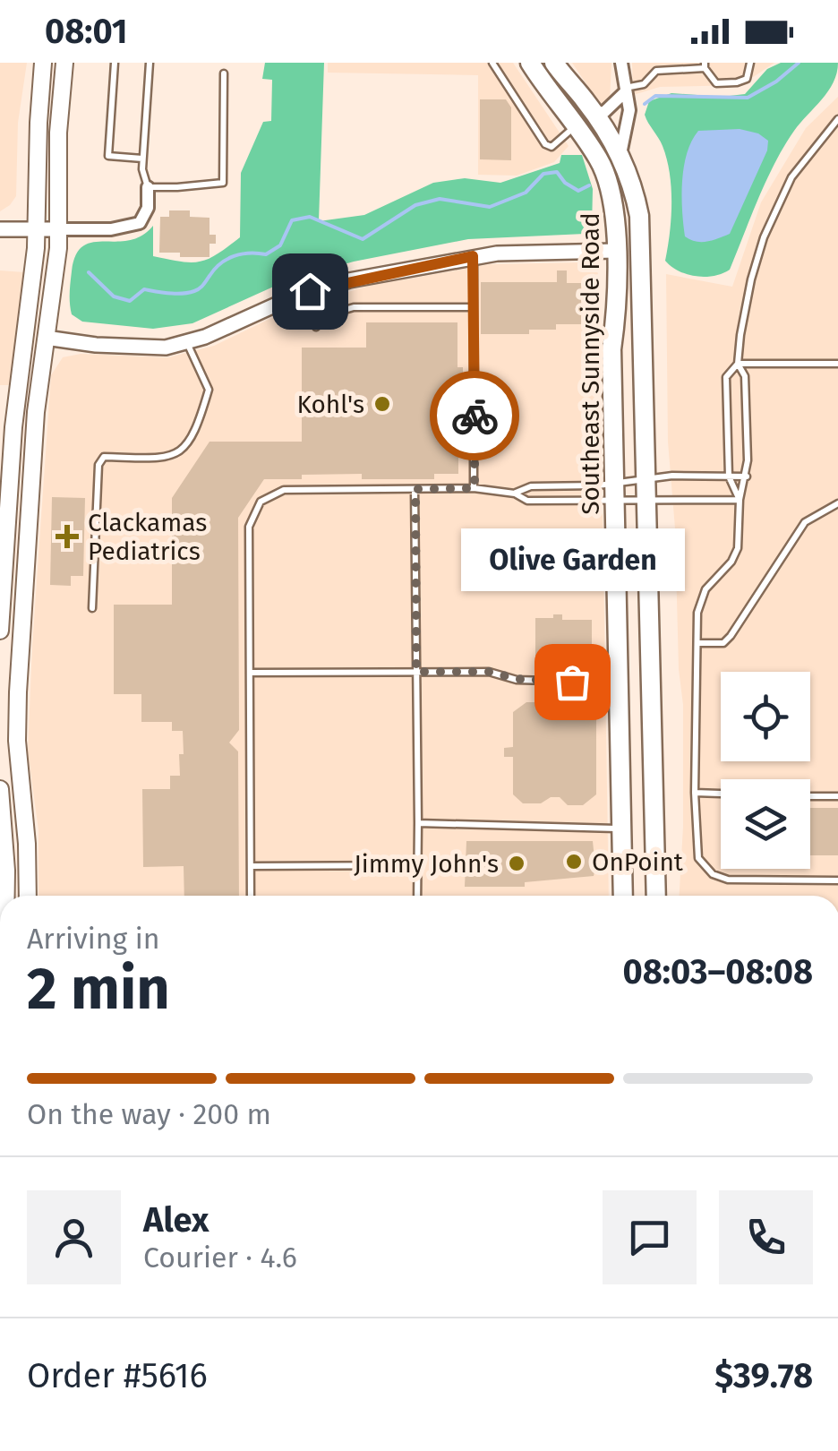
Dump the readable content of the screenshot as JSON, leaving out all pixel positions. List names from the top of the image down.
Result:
{
  "streets": {
    "main road": ["Southeast Sunnyside Road"]
  },
  "places": {
    "other": [
      "Kohl's",
      "Olive Garden",
      "OnPoint",
      "Jimmy John's"
    ],
    "health": ["Clackamas Pediatrics"]
  },
  "page": {
    "status": "08:01",
    "bubble": "Olive Garden",
    "heading": ["2 min", "Arriving in", "08:03–08:08"],
    "panel": [
      "Alex",
      "Courier · 4.6",
      "Order #5616",
      "$39.78"
    ],
    "bar": "On the way · 200 m"
  }
}
